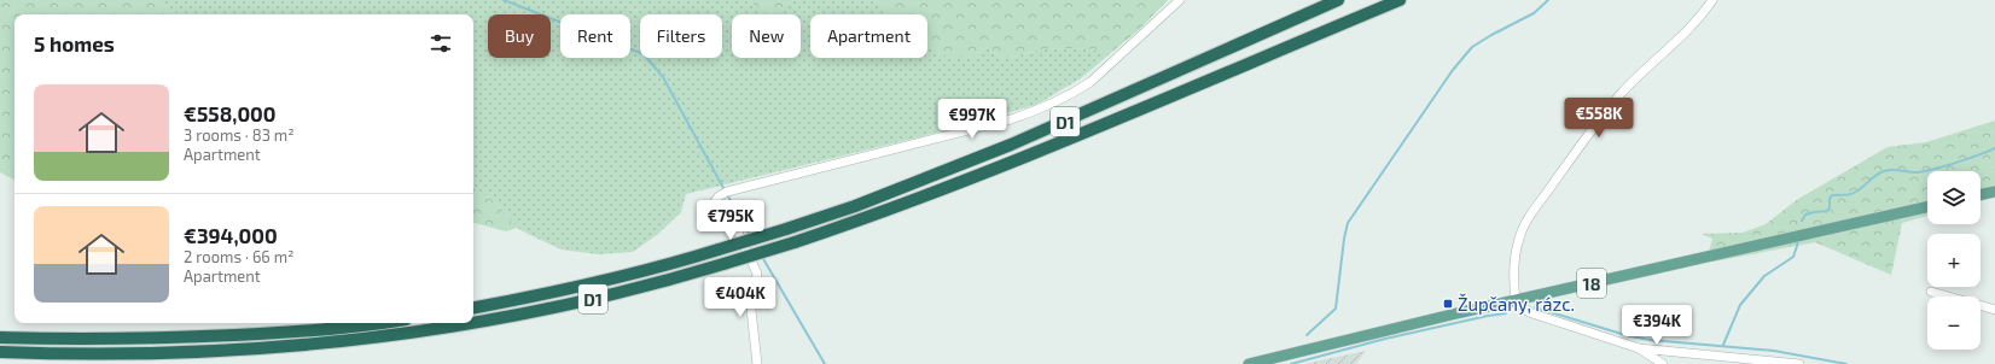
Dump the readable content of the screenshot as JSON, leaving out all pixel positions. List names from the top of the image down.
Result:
{
  "streets": {
    "highway": ["D1"],
    "main road": ["18"]
  },
  "places": {
    "transit": ["Župčany, rázc."]
  },
  "page": {
    "chip": [
      "Buy",
      "Rent",
      "Filters",
      "New",
      "Apartment"
    ],
    "heading": "5 homes",
    "list": [
      {
        "name": "€558,000",
        "note": "3 rooms · 83 m² · Apartment"
      },
      {
        "name": "€394,000",
        "note": "2 rooms · 66 m² · Apartment"
      }
    ],
    "price": [
      "€558K",
      "€997K",
      "€795K",
      "€404K",
      "€394K"
    ],
    "map_buttons": ["+", "−"]
  }
}
